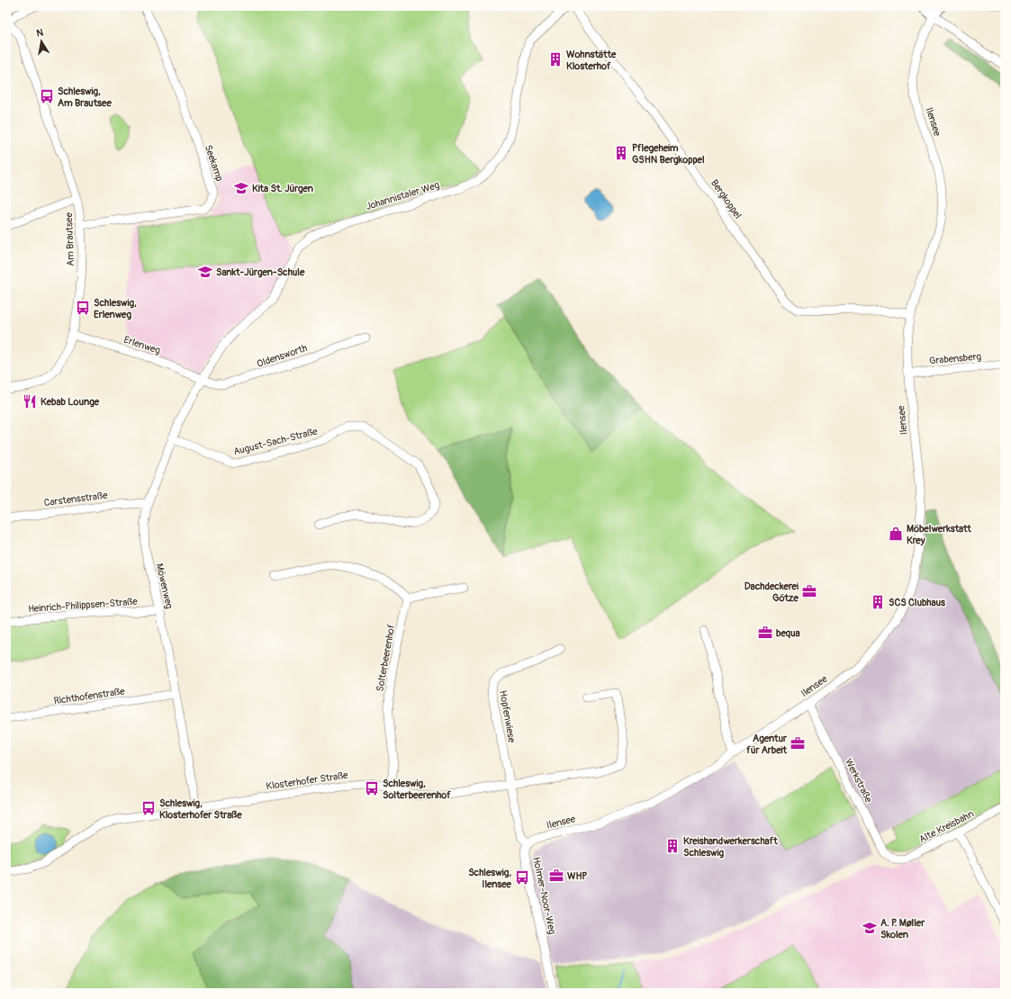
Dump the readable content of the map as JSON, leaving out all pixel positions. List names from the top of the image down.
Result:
{
  "streets": {
    "street": [
      "Ilensee",
      "Seekamp",
      "Johannistaler Weg",
      "Bergkoppel",
      "Am Brautsee",
      "Erlenweg",
      "Oldensworth",
      "Grabensberg",
      "August-Sach-Straße",
      "Carstensstraße",
      "Möwenweg",
      "Heinrich-Philippsen-Straße",
      "Solterbeerenhof",
      "Richthofenstraße",
      "Hopfenwiese",
      "Klosterhofer Straße",
      "Werkstraße",
      "Alte Kreisbahn",
      "Holmer-Noor-Weg"
    ]
  },
  "crossings": [
    ["Ilensee", "Bergkoppel"],
    ["Ilensee", "Grabensberg"],
    ["Ilensee", "Werkstraße"],
    ["Ilensee", "Holmer-Noor-Weg"],
    ["Seekamp", "Am Brautsee"],
    ["Johannistaler Weg", "Erlenweg"],
    ["Johannistaler Weg", "Oldensworth"],
    ["Johannistaler Weg", "Möwenweg"],
    ["Am Brautsee", "Erlenweg"],
    ["Erlenweg", "Oldensworth"],
    ["Erlenweg", "Möwenweg"],
    ["Oldensworth", "Möwenweg"],
    ["August-Sach-Straße", "Möwenweg"],
    ["Carstensstraße", "Möwenweg"],
    ["Möwenweg", "Heinrich-Philippsen-Straße"],
    ["Möwenweg", "Richthofenstraße"],
    ["Möwenweg", "Klosterhofer Straße"],
    ["Solterbeerenhof", "Klosterhofer Straße"],
    ["Hopfenwiese", "Klosterhofer Straße"],
    ["Werkstraße", "Alte Kreisbahn"]
  ],
  "places": {
    "building": [
      "Wohnstätte Klosterhof",
      "Pflegeheim GSHN Bergkoppel",
      "SCS Clubhaus",
      "Kreishandwerkerschaft Schleswig"
    ],
    "bus stop": [
      "Schleswig, Am Brautsee",
      "Schleswig, Erlenweg",
      "Schleswig, Solterbeerenhof",
      "Schleswig, Klosterhofer Straße",
      "Schleswig, Ilensee"
    ],
    "school or university": ["Kita St. Jürgen", "Sankt-Jürgen-Schule", "A. P. Møller Skolen"],
    "restaurant": ["Kebab Lounge"],
    "shop": ["Möbelwerkstatt Krey"],
    "office": [
      "Dachdeckerei Götze",
      "bequa",
      "Agentur für Arbeit",
      "WHP"
    ]
  },
  "north": "top"
}
